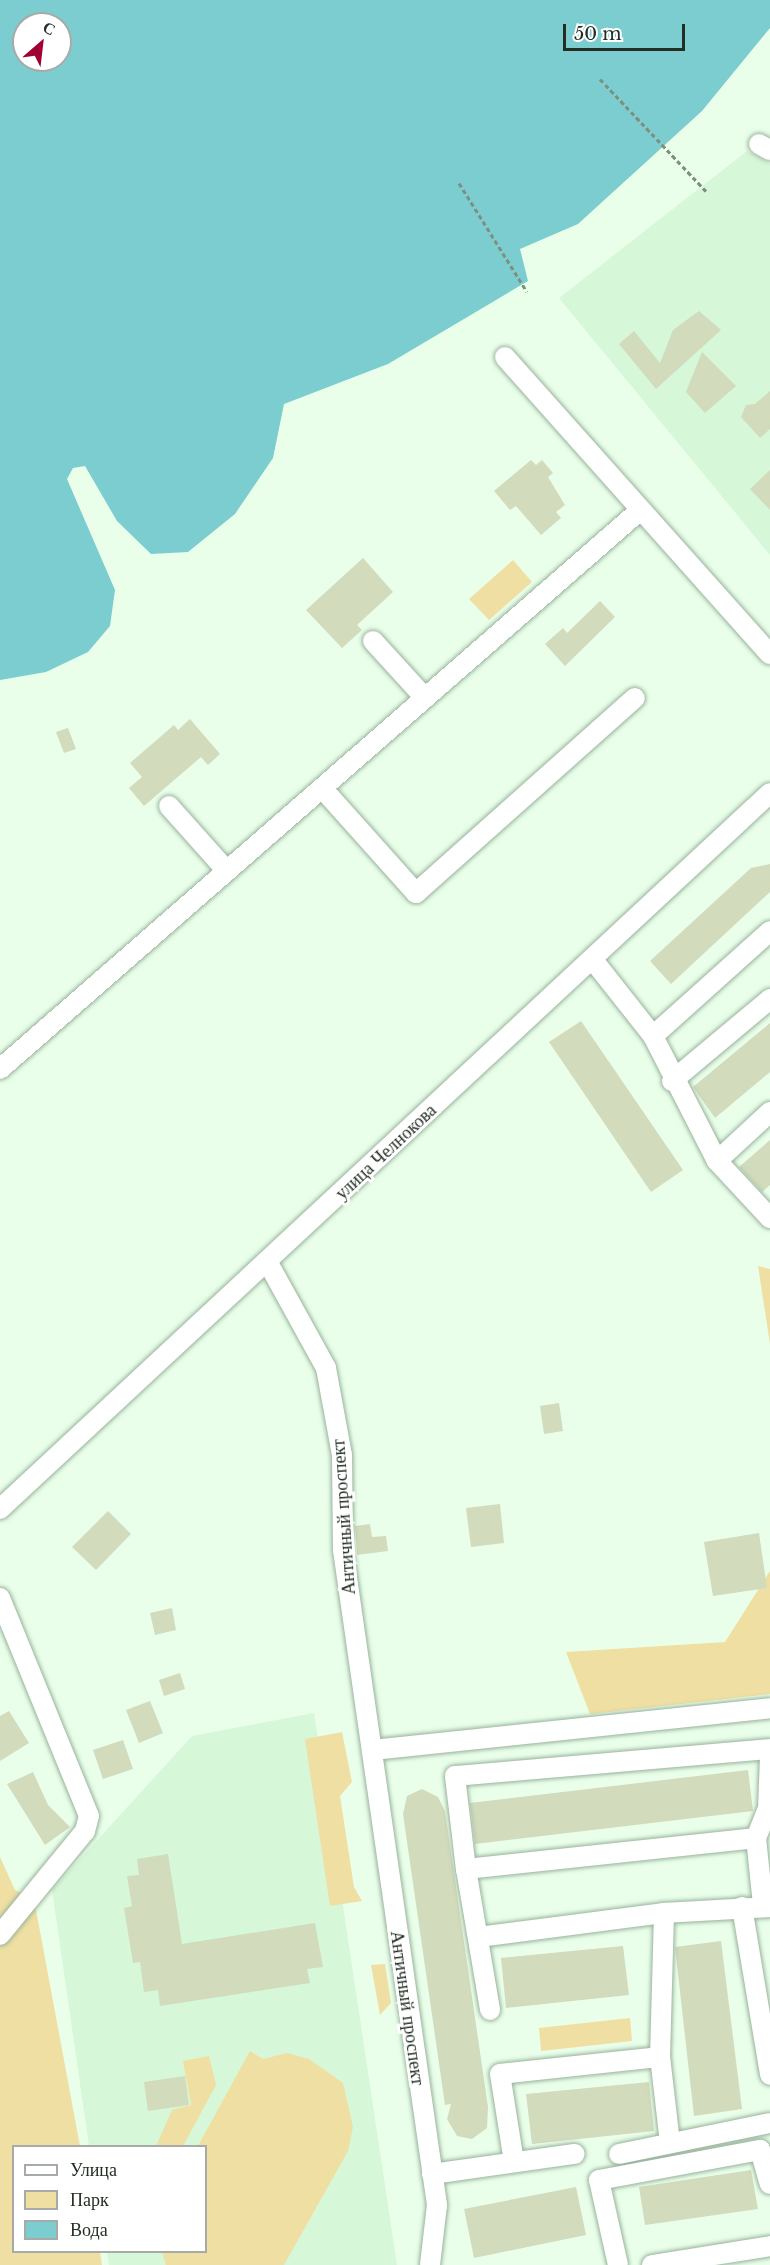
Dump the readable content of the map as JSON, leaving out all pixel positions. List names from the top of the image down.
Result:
{
  "streets": {
    "street": ["улица Челнокова", "Античный проспект"]
  },
  "crossings": [
    ["улица Челнокова", "Античный проспект"]
  ],
  "legend": ["Улица", "Парк", "Вода"],
  "scale_bar": "50 m",
  "north": "top right"
}
